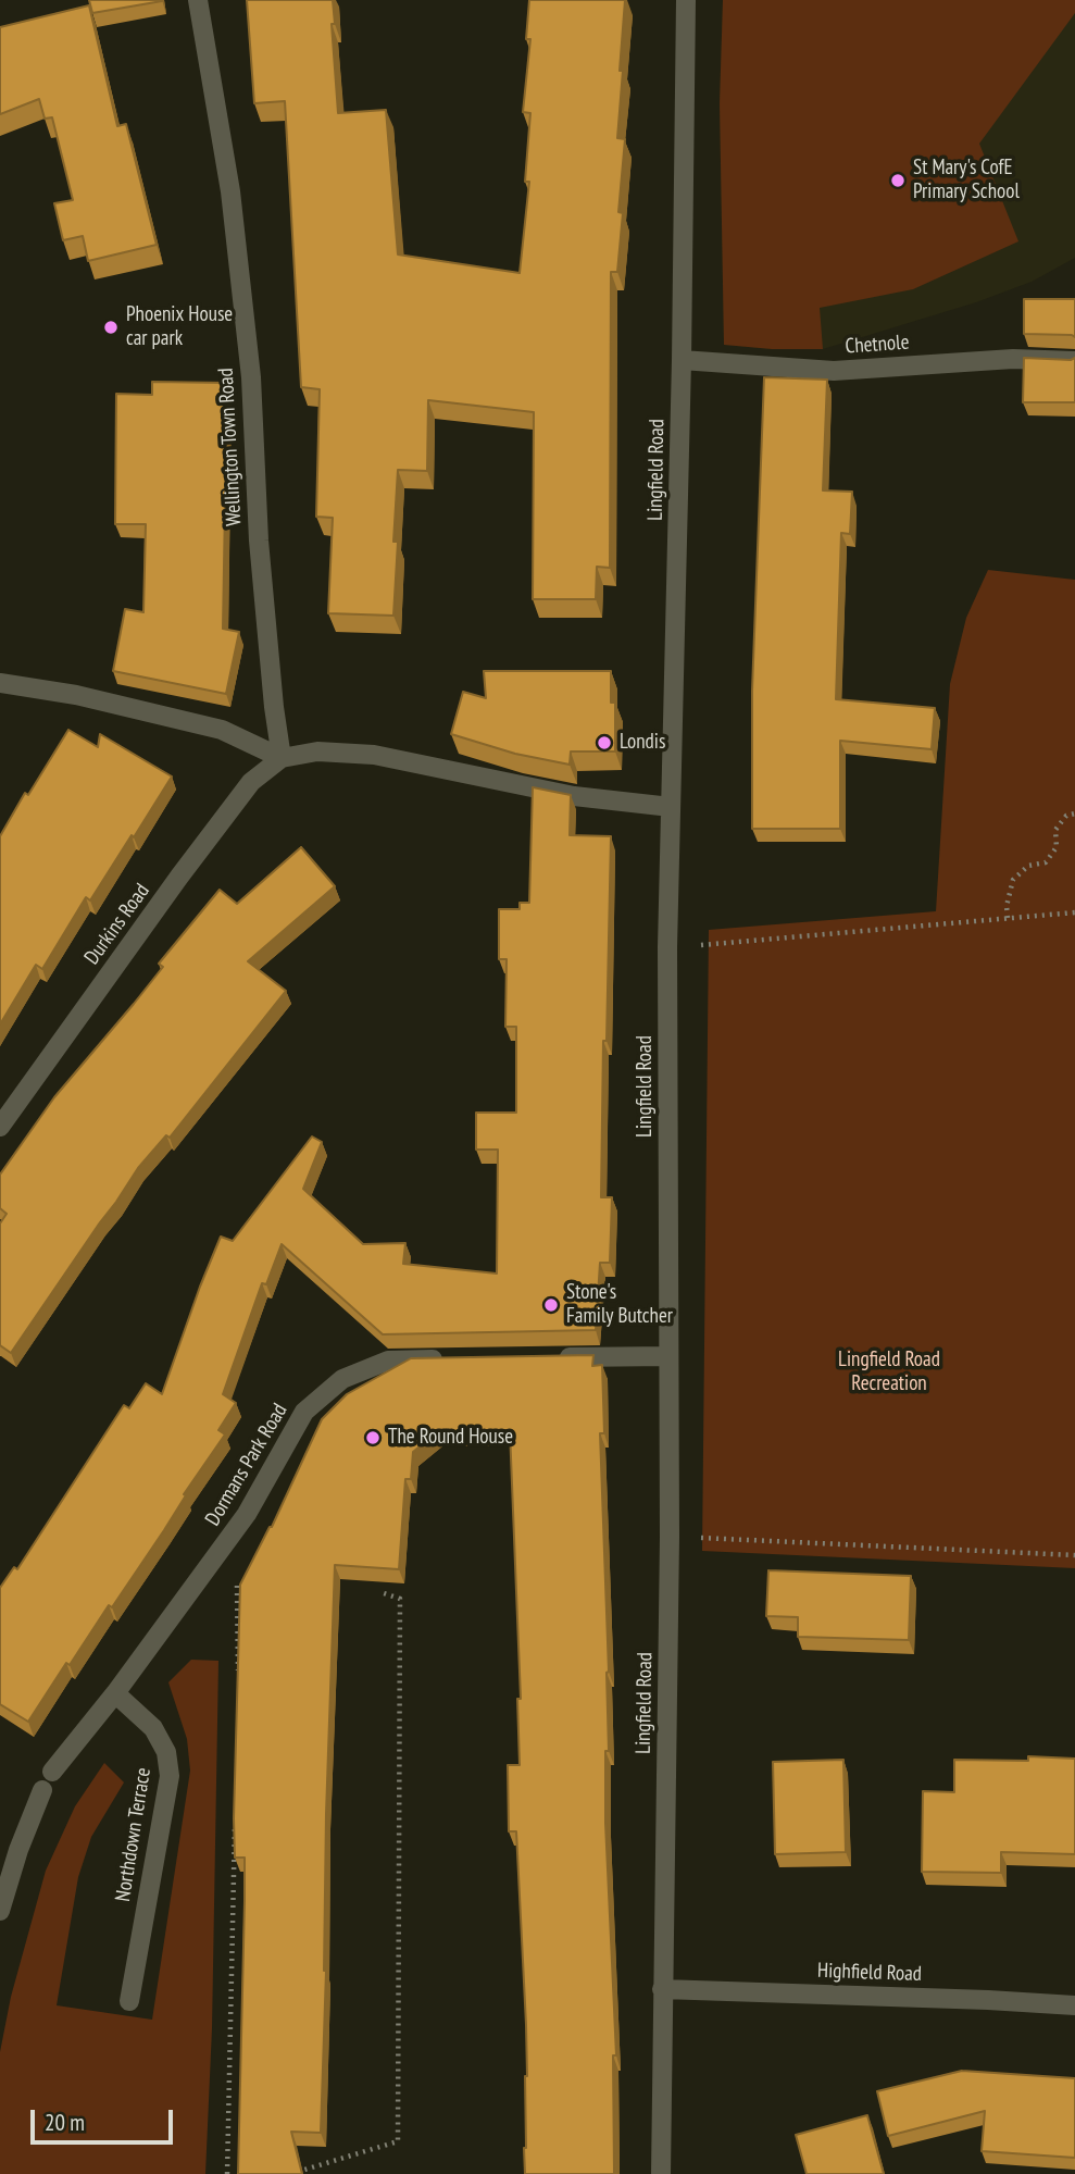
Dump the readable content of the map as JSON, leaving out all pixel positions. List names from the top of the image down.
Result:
{
  "streets": {
    "street": [
      "Chetnole",
      "Wellington Town Road",
      "Lingfield Road",
      "Durkins Road",
      "Dormans Park Road",
      "Northdown Terrace",
      "Highfield Road"
    ]
  },
  "crossings": [
    ["Chetnole", "Lingfield Road"],
    ["Wellington Town Road", "Durkins Road"],
    ["Lingfield Road", "Durkins Road"],
    ["Lingfield Road", "Highfield Road"],
    ["Dormans Park Road", "Northdown Terrace"]
  ],
  "parks": ["Lingfield Road Recreation"],
  "places": [
    "St Mary's CofE Primary School",
    "Phoenix House car park",
    "Londis",
    "Stone's Family Butcher",
    "The Round House"
  ],
  "scale_bar": "20 m"
}
